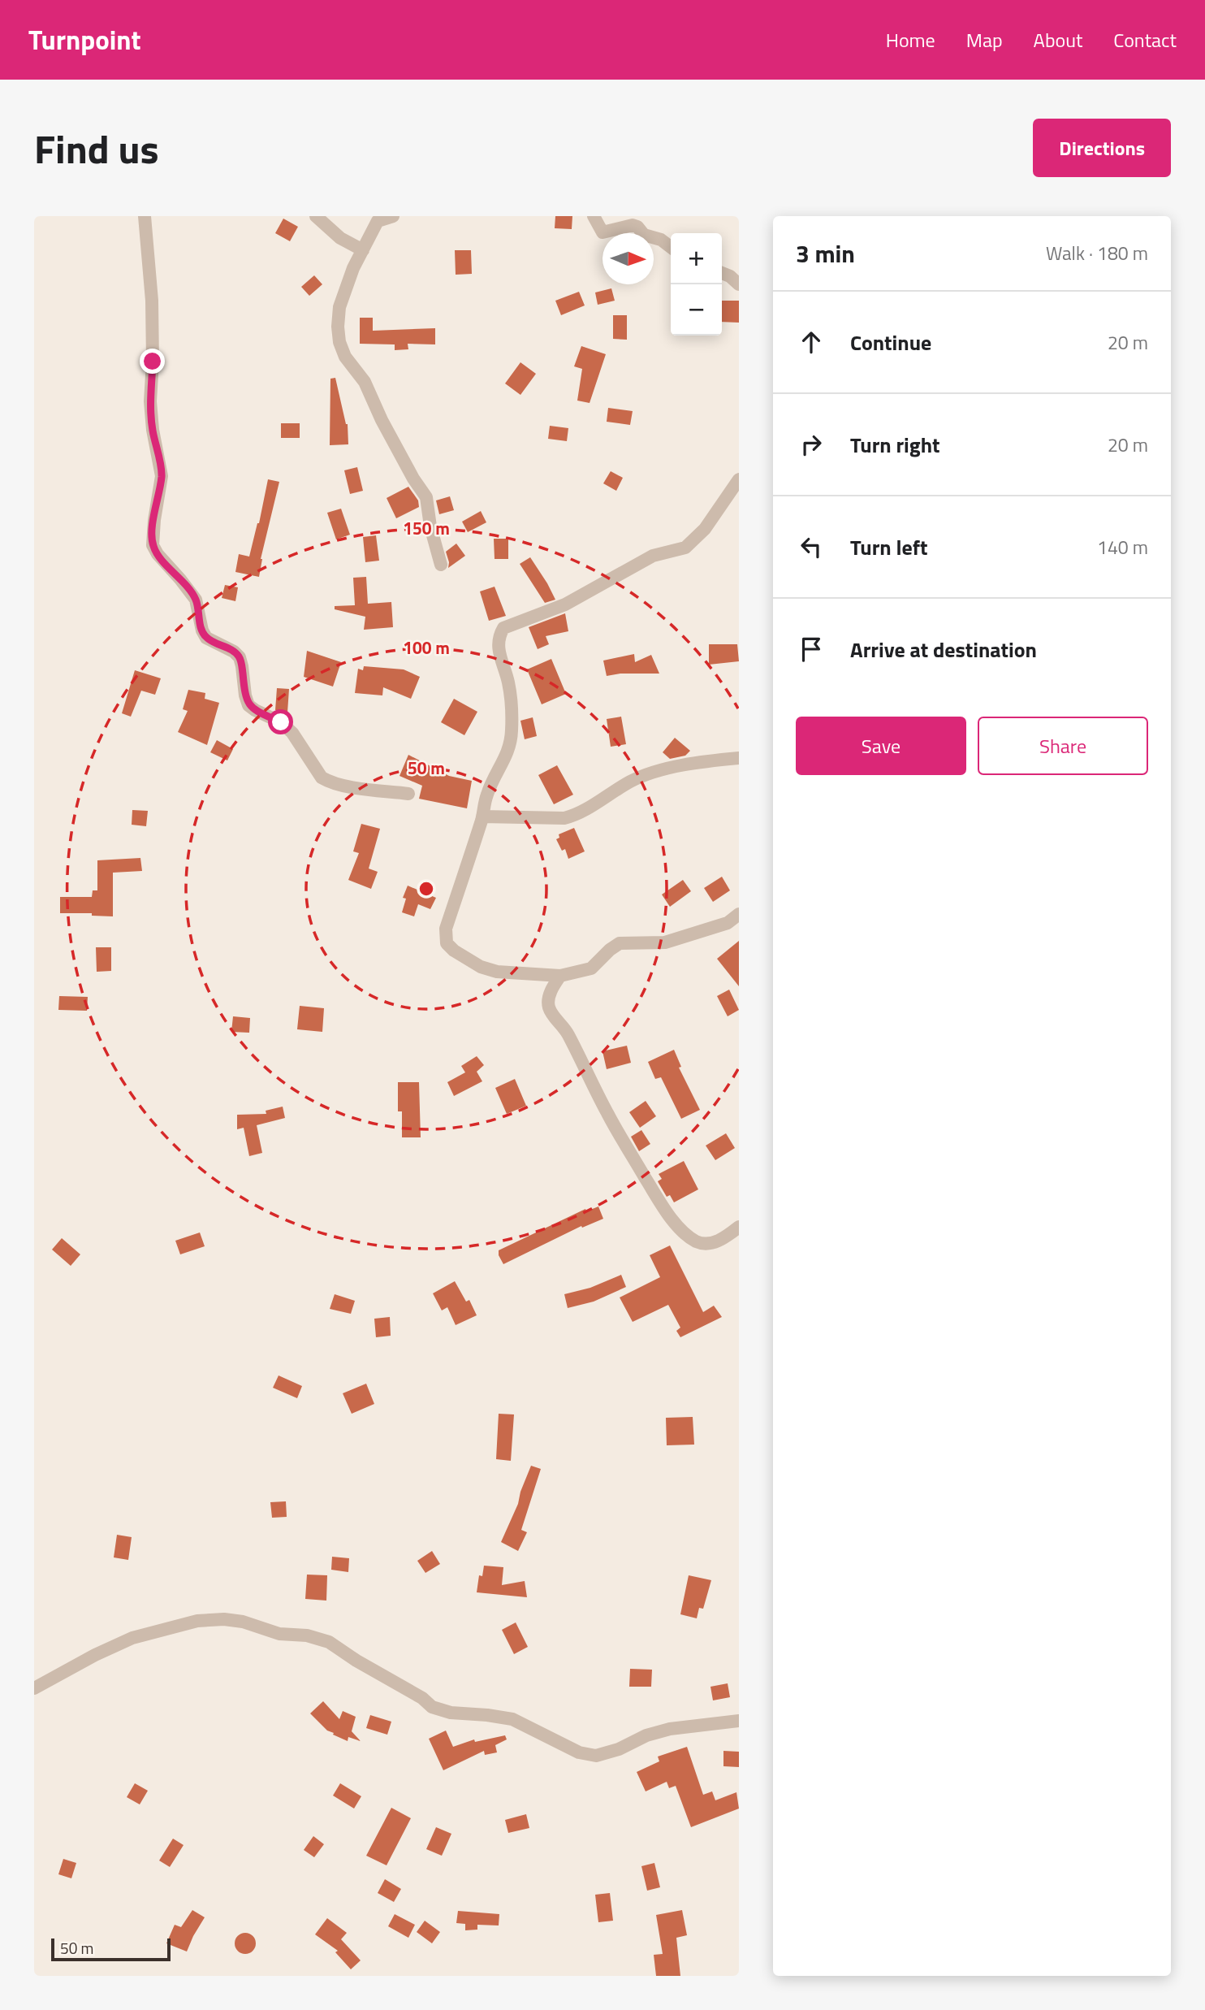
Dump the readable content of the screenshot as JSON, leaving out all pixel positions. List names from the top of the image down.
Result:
{
  "scale_bar": "50 m",
  "north": "right",
  "page": {
    "header": "Turnpoint",
    "nav": [
      "Home",
      "Map",
      "About",
      "Contact"
    ],
    "title": "Find us",
    "buttons": [
      "Directions",
      ["Save", "Share"]
    ],
    "heading": ["3 min", "Walk · 180 m"],
    "map_buttons": ["+", "−"],
    "list": [
      ["Continue", "20 m"],
      ["Turn right", "20 m"],
      ["Turn left", "140 m"],
      "Arrive at destination"
    ],
    "scale": "50 m"
  },
  "rings": ["150 m", "100 m", "50 m"]
}
